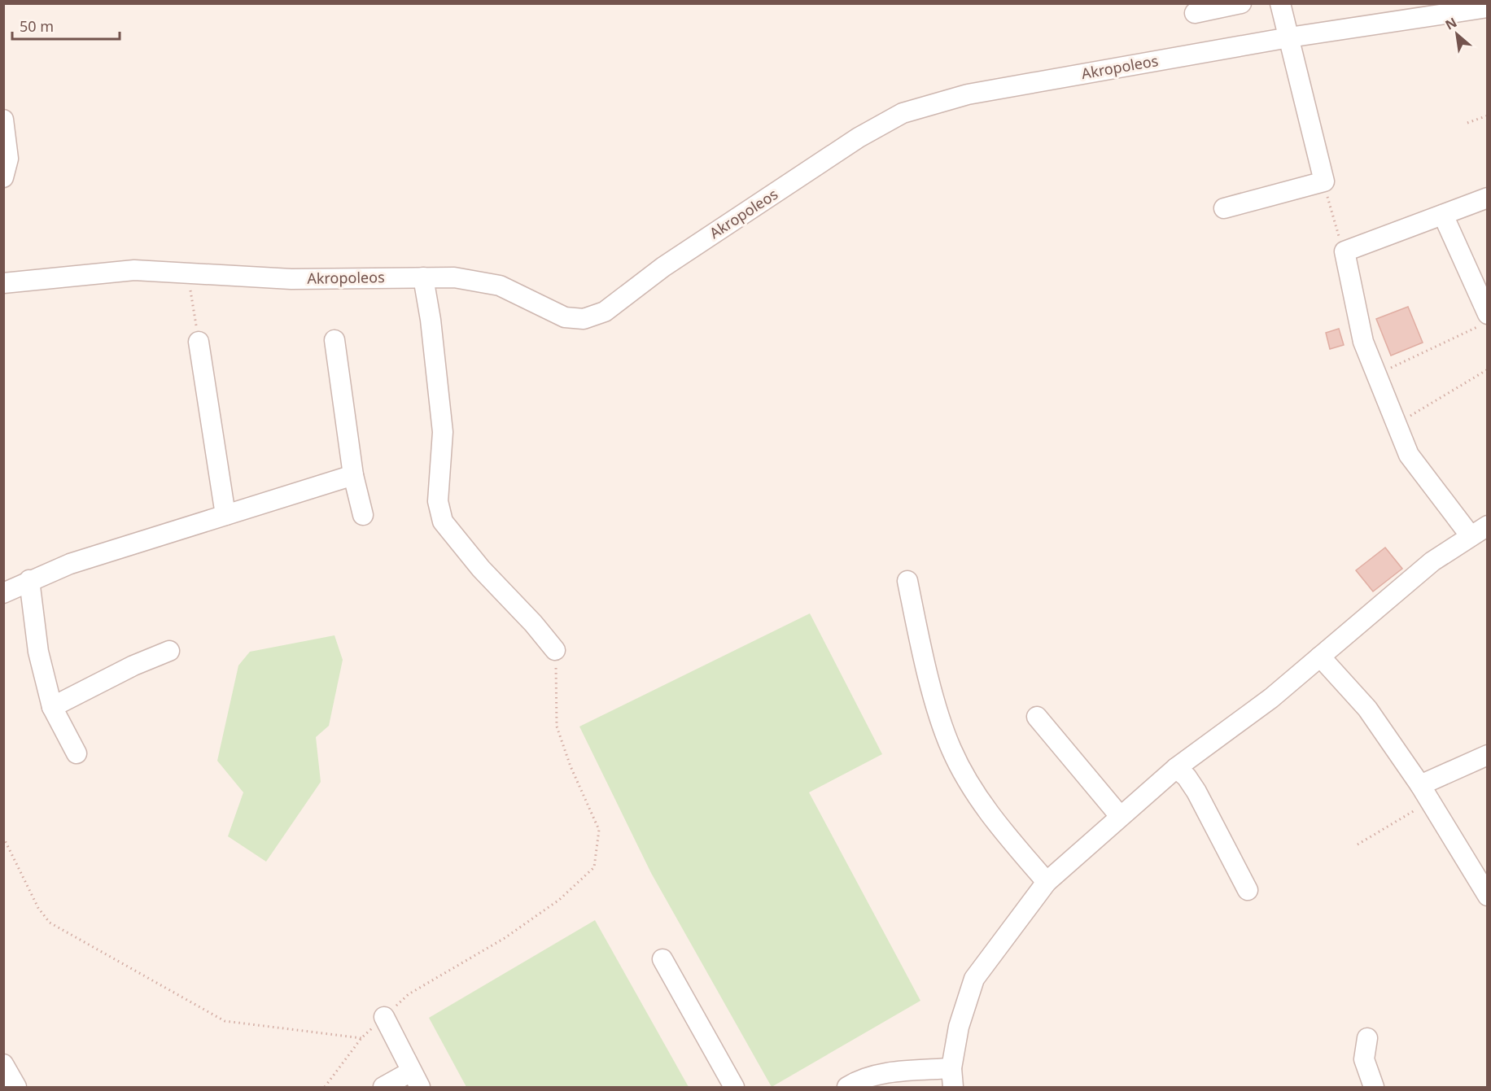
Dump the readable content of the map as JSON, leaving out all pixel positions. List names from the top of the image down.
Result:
{
  "streets": {
    "street": ["Akropoleos"]
  },
  "scale_bar": "50 m",
  "north": "top left"
}
